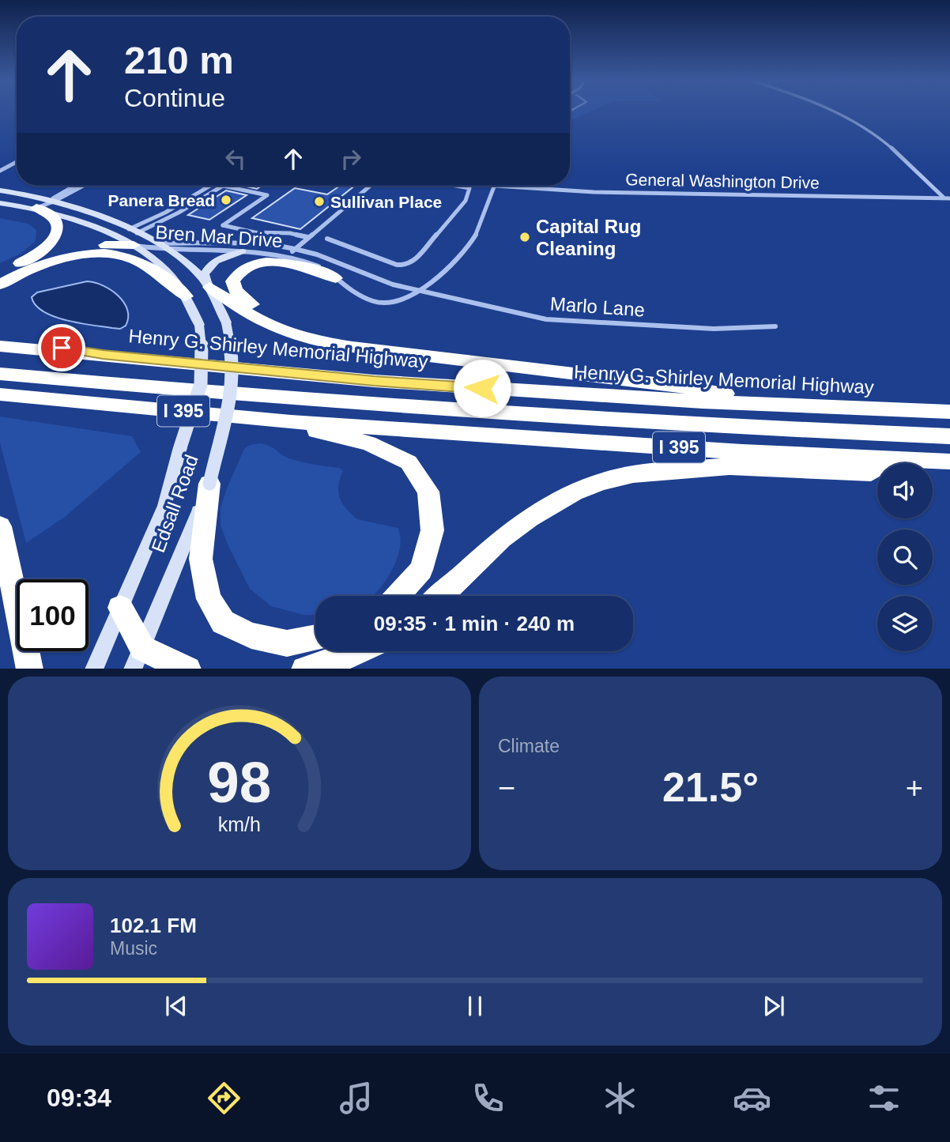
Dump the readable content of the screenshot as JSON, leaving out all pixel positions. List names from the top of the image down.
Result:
{
  "streets": {
    "highway": ["Henry G. Shirley Memorial Highway", "I 395"],
    "main road": ["Edsall Road"],
    "street": ["General Washington Drive", "Bren Mar Drive", "Marlo Lane"]
  },
  "crossings": [
    ["General Washington Drive", "Bren Mar Drive"],
    ["Bren Mar Drive", "Marlo Lane"],
    ["Bren Mar Drive", "Edsall Road"]
  ],
  "places": ["Panera Bread", "Sullivan Place", "Capital Rug Cleaning"],
  "page": {
    "turn": ["210 m", "Continue"],
    "limit": "100",
    "trip": "09:35 · 1 min · 240 m",
    "tile": "Climate",
    "heat": ["−", "21.5°", "+"],
    "song": ["102.1 FM", "Music"],
    "tabs": "09:34",
    "gauge": ["98", "km/h"]
  }
}
